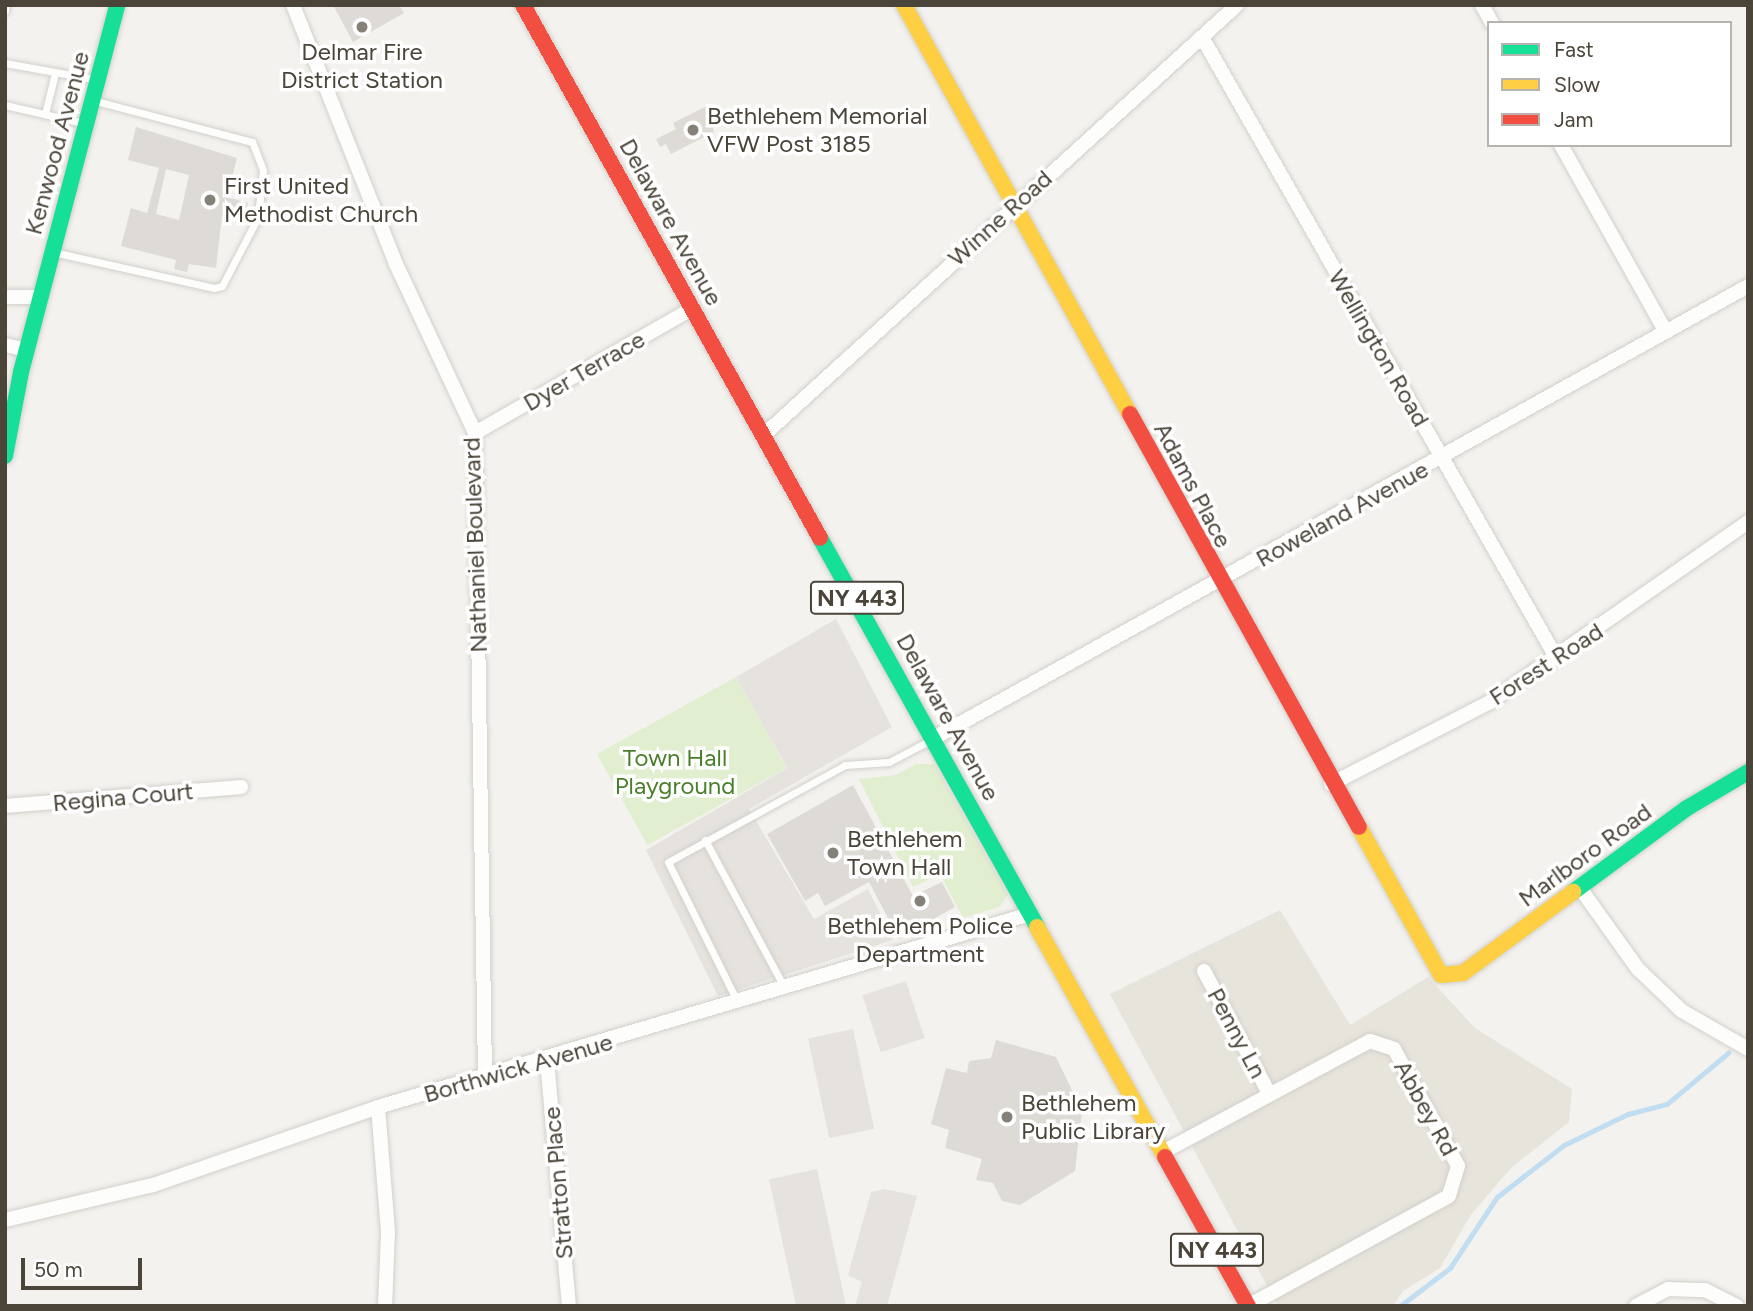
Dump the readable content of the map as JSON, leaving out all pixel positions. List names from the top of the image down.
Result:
{
  "streets": {
    "main road": [
      "Kenwood Avenue",
      "Delaware Avenue",
      "Adams Place",
      "NY 443",
      "Marlboro Road"
    ],
    "street": [
      "Winne Road",
      "Wellington Road",
      "Dyer Terrace",
      "Roweland Avenue",
      "Nathaniel Boulevard",
      "Forest Road",
      "Regina Court",
      "Penny Ln",
      "Borthwick Avenue",
      "Abbey Rd",
      "Stratton Place"
    ]
  },
  "crossings": [
    ["Winne Road", "Delaware Avenue"],
    ["Winne Road", "Wellington Road"],
    ["Winne Road", "Adams Place"],
    ["Delaware Avenue", "Dyer Terrace"],
    ["Delaware Avenue", "Roweland Avenue"],
    ["Delaware Avenue", "Borthwick Avenue"],
    ["Delaware Avenue", "Abbey Rd"],
    ["Wellington Road", "Roweland Avenue"],
    ["Wellington Road", "Forest Road"],
    ["Dyer Terrace", "Nathaniel Boulevard"],
    ["Adams Place", "Roweland Avenue"],
    ["Adams Place", "Forest Road"],
    ["Adams Place", "Marlboro Road"],
    ["Nathaniel Boulevard", "Borthwick Avenue"],
    ["Penny Ln", "Abbey Rd"],
    ["Borthwick Avenue", "Stratton Place"]
  ],
  "parks": ["Town Hall Playground"],
  "places": [
    "Delmar Fire District Station",
    "Bethlehem Memorial VFW Post 3185",
    "First United Methodist Church",
    "Bethlehem Town Hall",
    "Bethlehem Police Department",
    "Bethlehem Public Library"
  ],
  "legend": ["Fast", "Slow", "Jam"],
  "scale_bar": "50 m"
}
